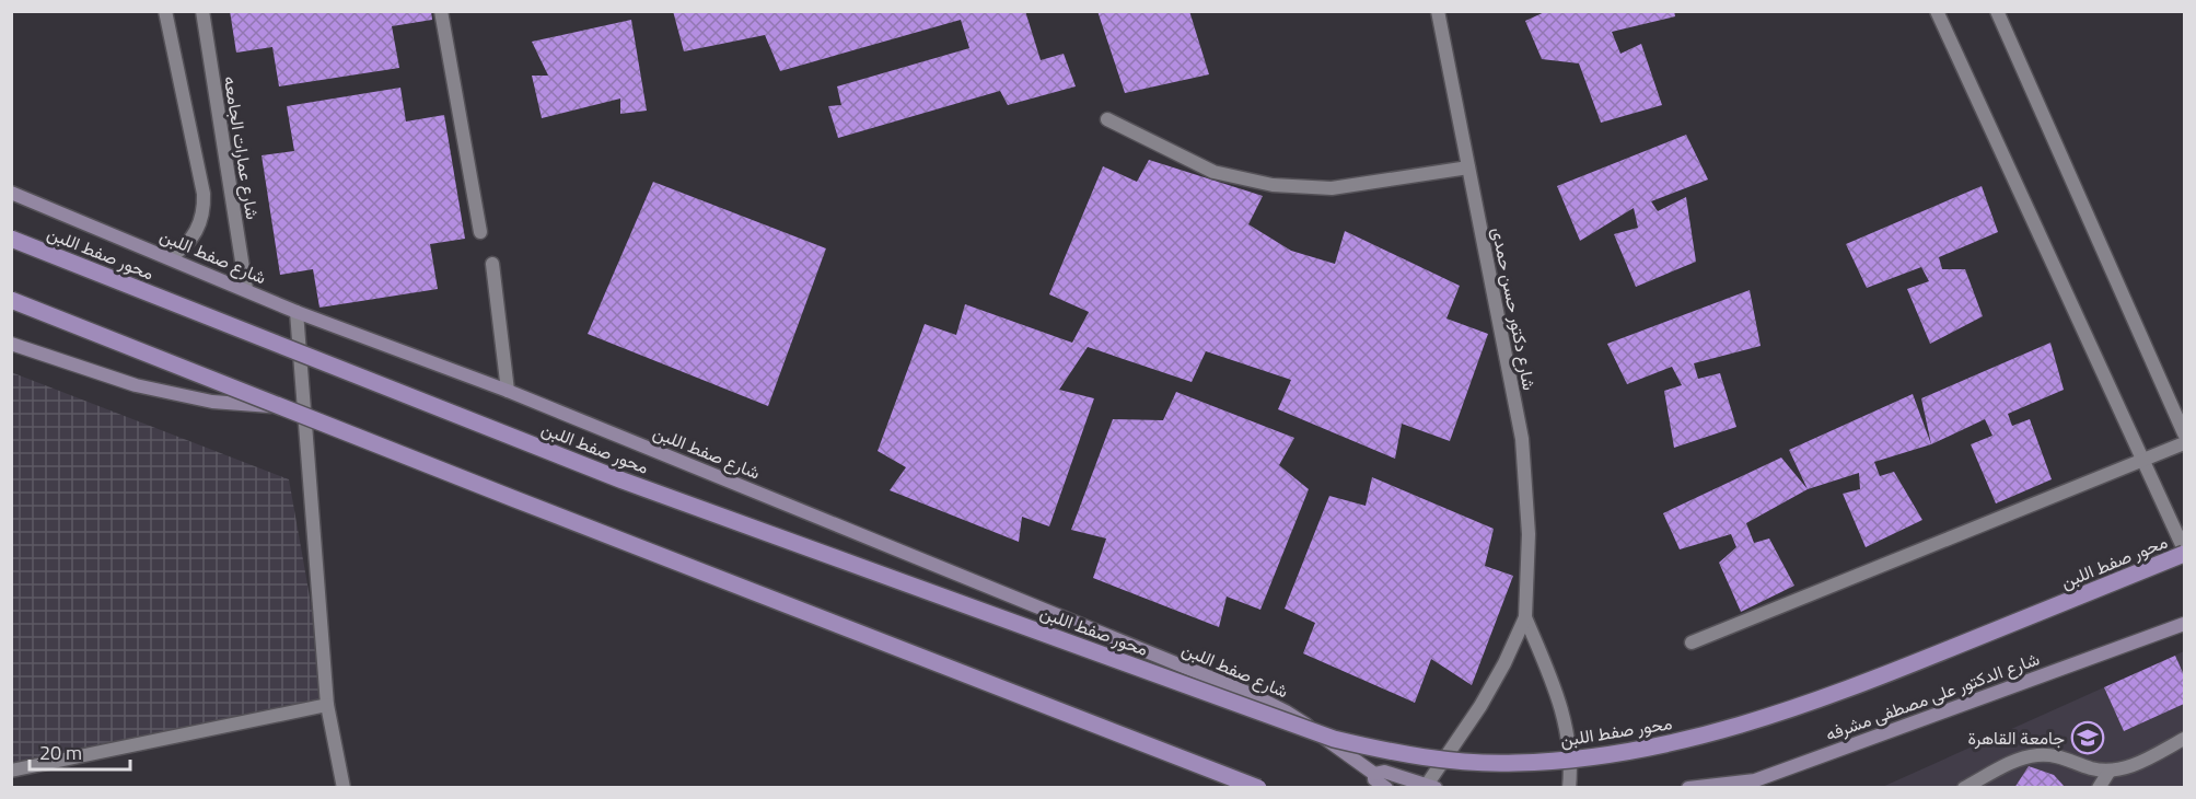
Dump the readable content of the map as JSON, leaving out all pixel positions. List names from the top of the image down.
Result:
{
  "streets": {
    "main road": ["محور صفط اللبن"],
    "street": [
      "شارع عمارات الجامعه",
      "شارع صفط اللبن",
      "شارع دكتور حسن حمدى",
      "شارع الدكتور على مصطفى مشرفه"
    ]
  },
  "crossings": [
    ["شارع عمارات الجامعه", "شارع صفط اللبن"],
    ["شارع صفط اللبن", "شارع دكتور حسن حمدى"]
  ],
  "places": {
    "school or university": ["جامعة القاهرة"]
  },
  "scale_bar": "20 m"
}
